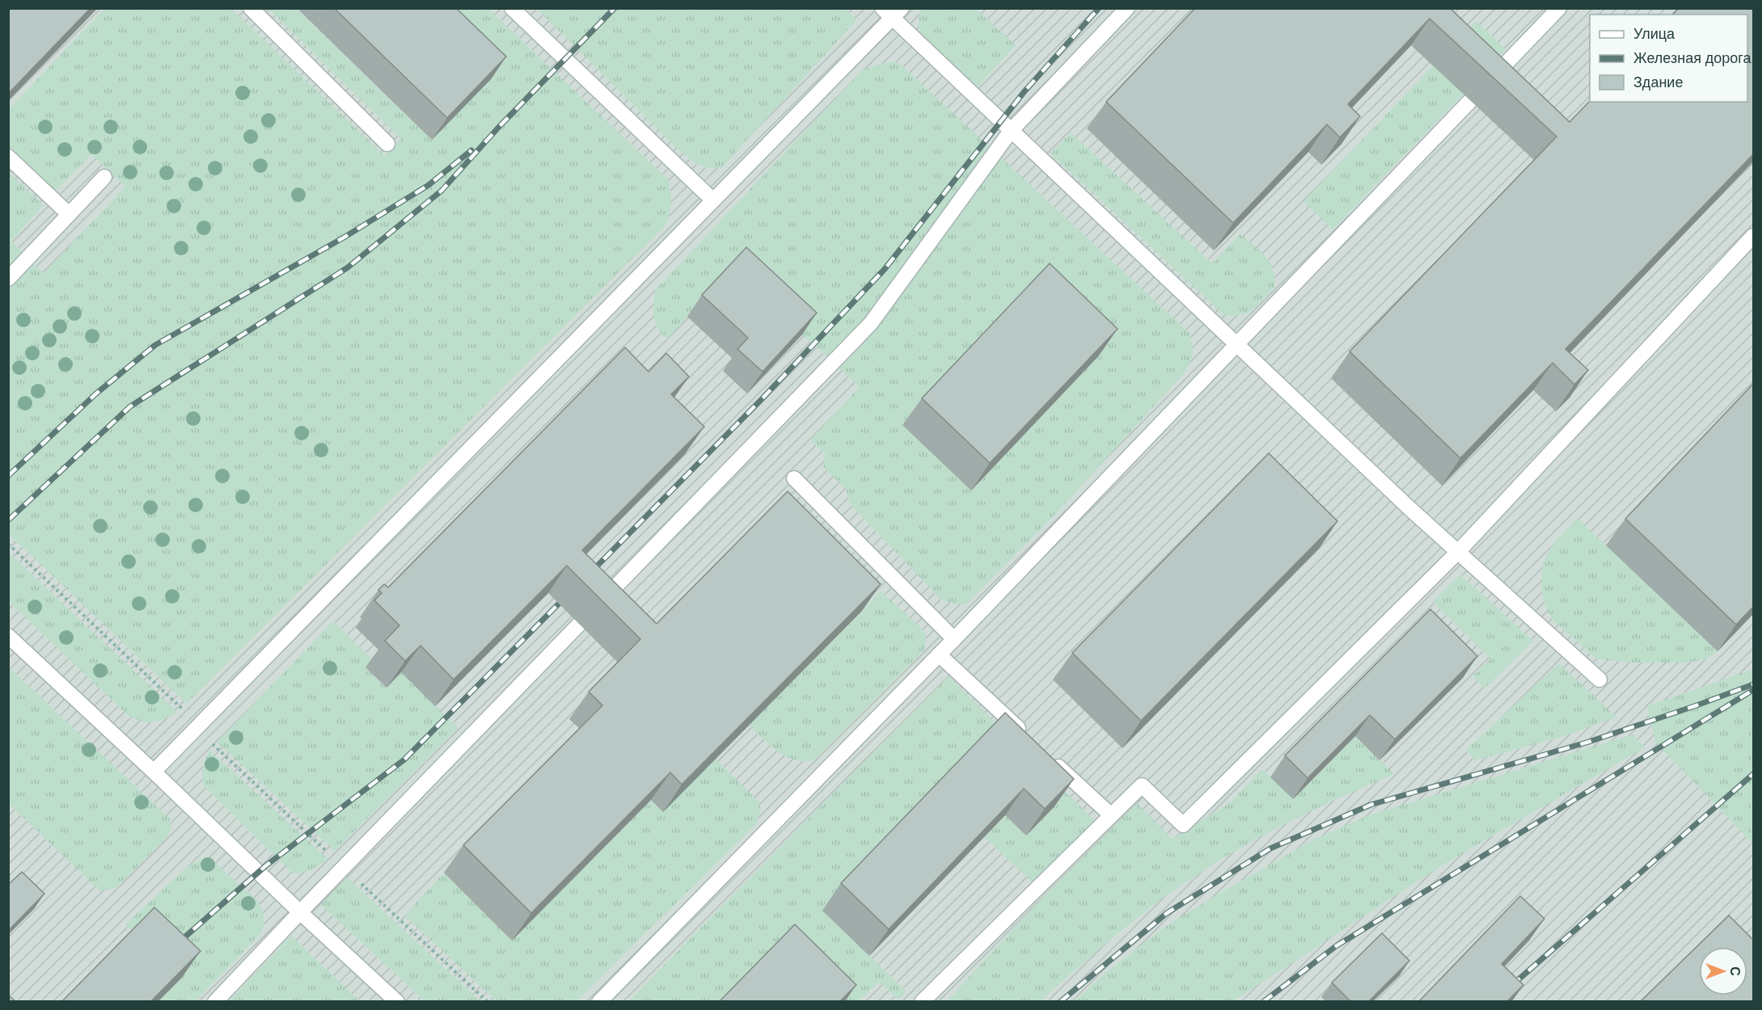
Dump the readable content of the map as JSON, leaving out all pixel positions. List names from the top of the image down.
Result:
{
  "legend": ["Улица", "Железная дорога", "Здание"],
  "north": "right"
}
